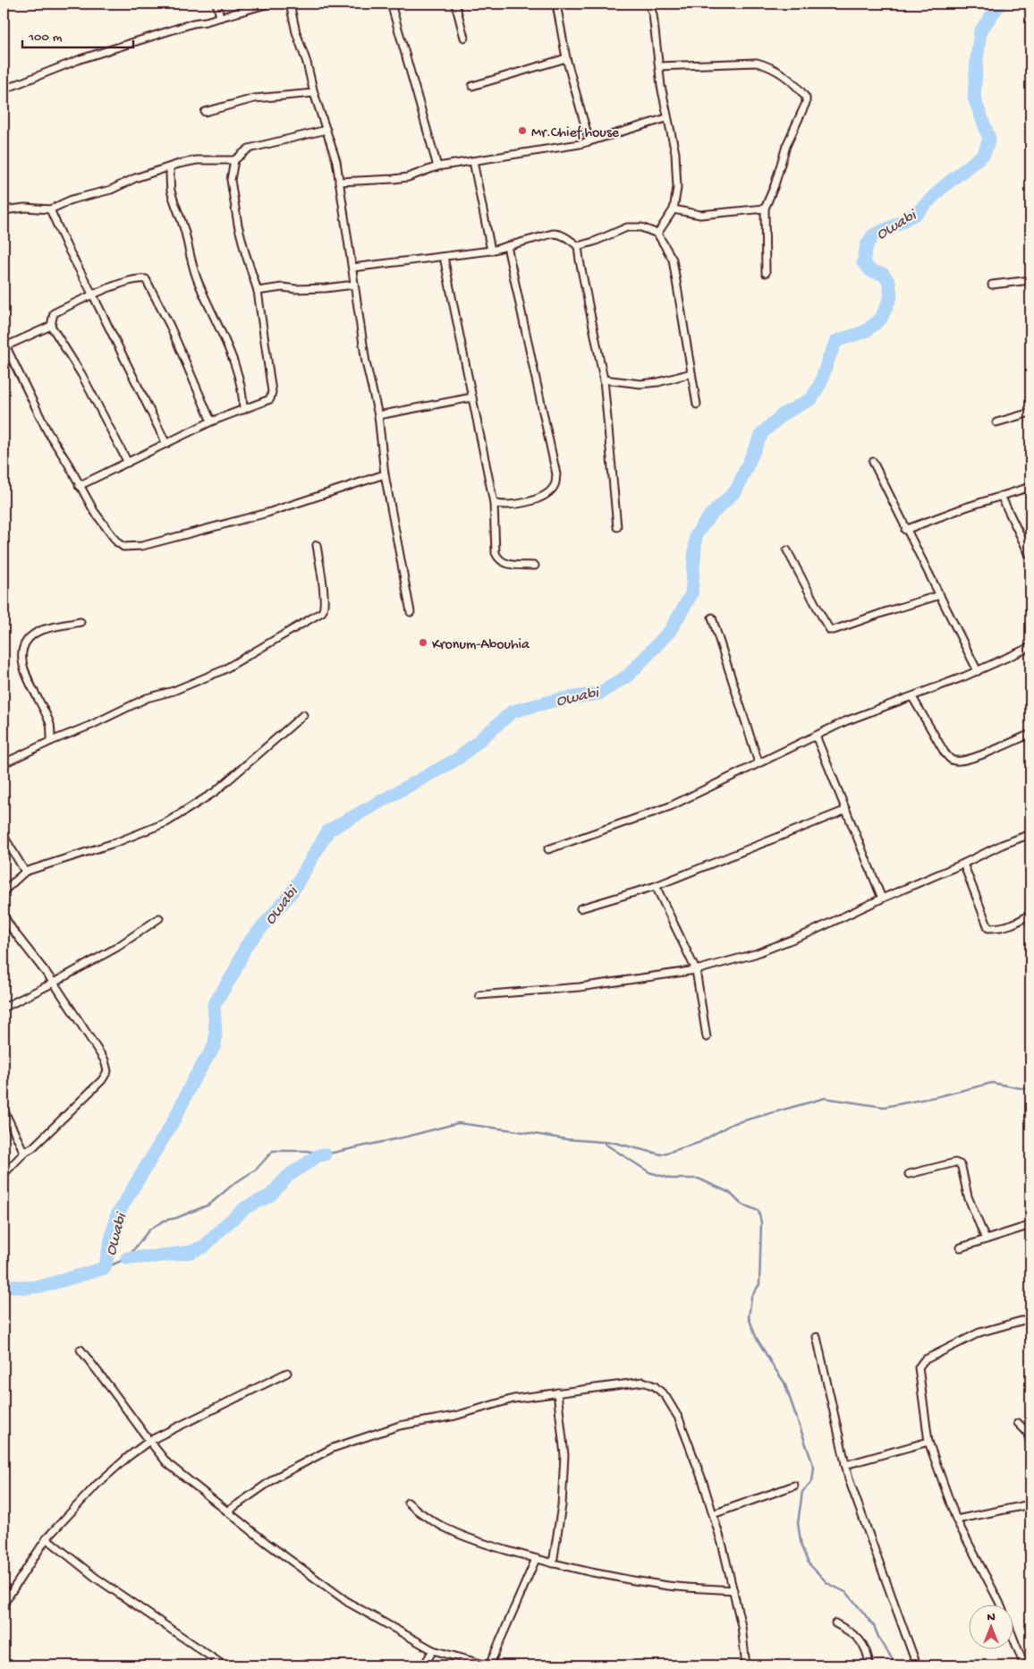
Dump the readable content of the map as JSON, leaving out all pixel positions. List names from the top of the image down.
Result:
{
  "water": ["Owabi"],
  "places": ["Mr.Chief house", "Kronum-Abouhia"],
  "scale_bar": "100 m",
  "north": "top"
}
